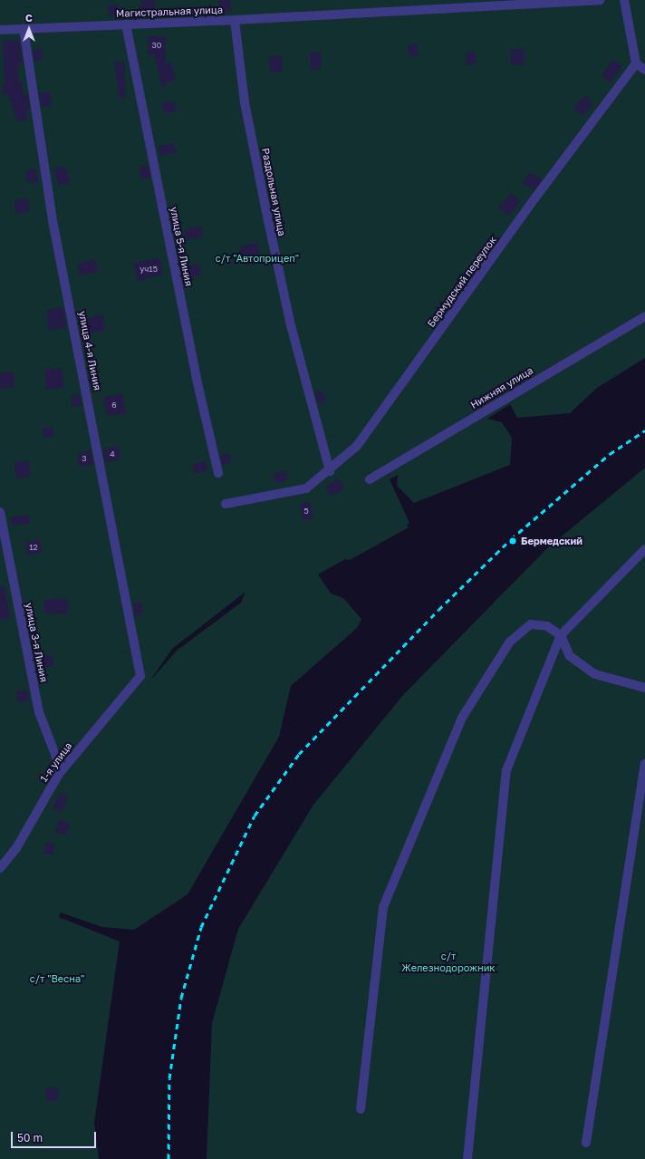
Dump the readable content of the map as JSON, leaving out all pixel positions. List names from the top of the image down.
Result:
{
  "streets": {
    "street": [
      "Магистральная улица",
      "Раздольная улица",
      "улица 5-я Линия",
      "Бермудский переулок",
      "улица 4-я Линия",
      "Нижняя улица",
      "улица 3-я Линия",
      "1-я улица"
    ]
  },
  "crossings": [
    ["Магистральная улица", "Раздольная улица"],
    ["Магистральная улица", "улица 5-я Линия"],
    ["Магистральная улица", "улица 4-я Линия"],
    ["Раздольная улица", "Бермудский переулок"],
    ["улица 4-я Линия", "1-я улица"],
    ["улица 3-я Линия", "1-я улица"]
  ],
  "parks": ["с/т \"Автоприцеп\"", "с/т Железнодорожник", "с/т \"Весна\""],
  "places": ["Бермедский"],
  "house_numbers": [
    "30",
    "уч15",
    "6",
    "4",
    "3",
    "5",
    "12"
  ],
  "scale_bar": "50 m",
  "north": "top"
}
